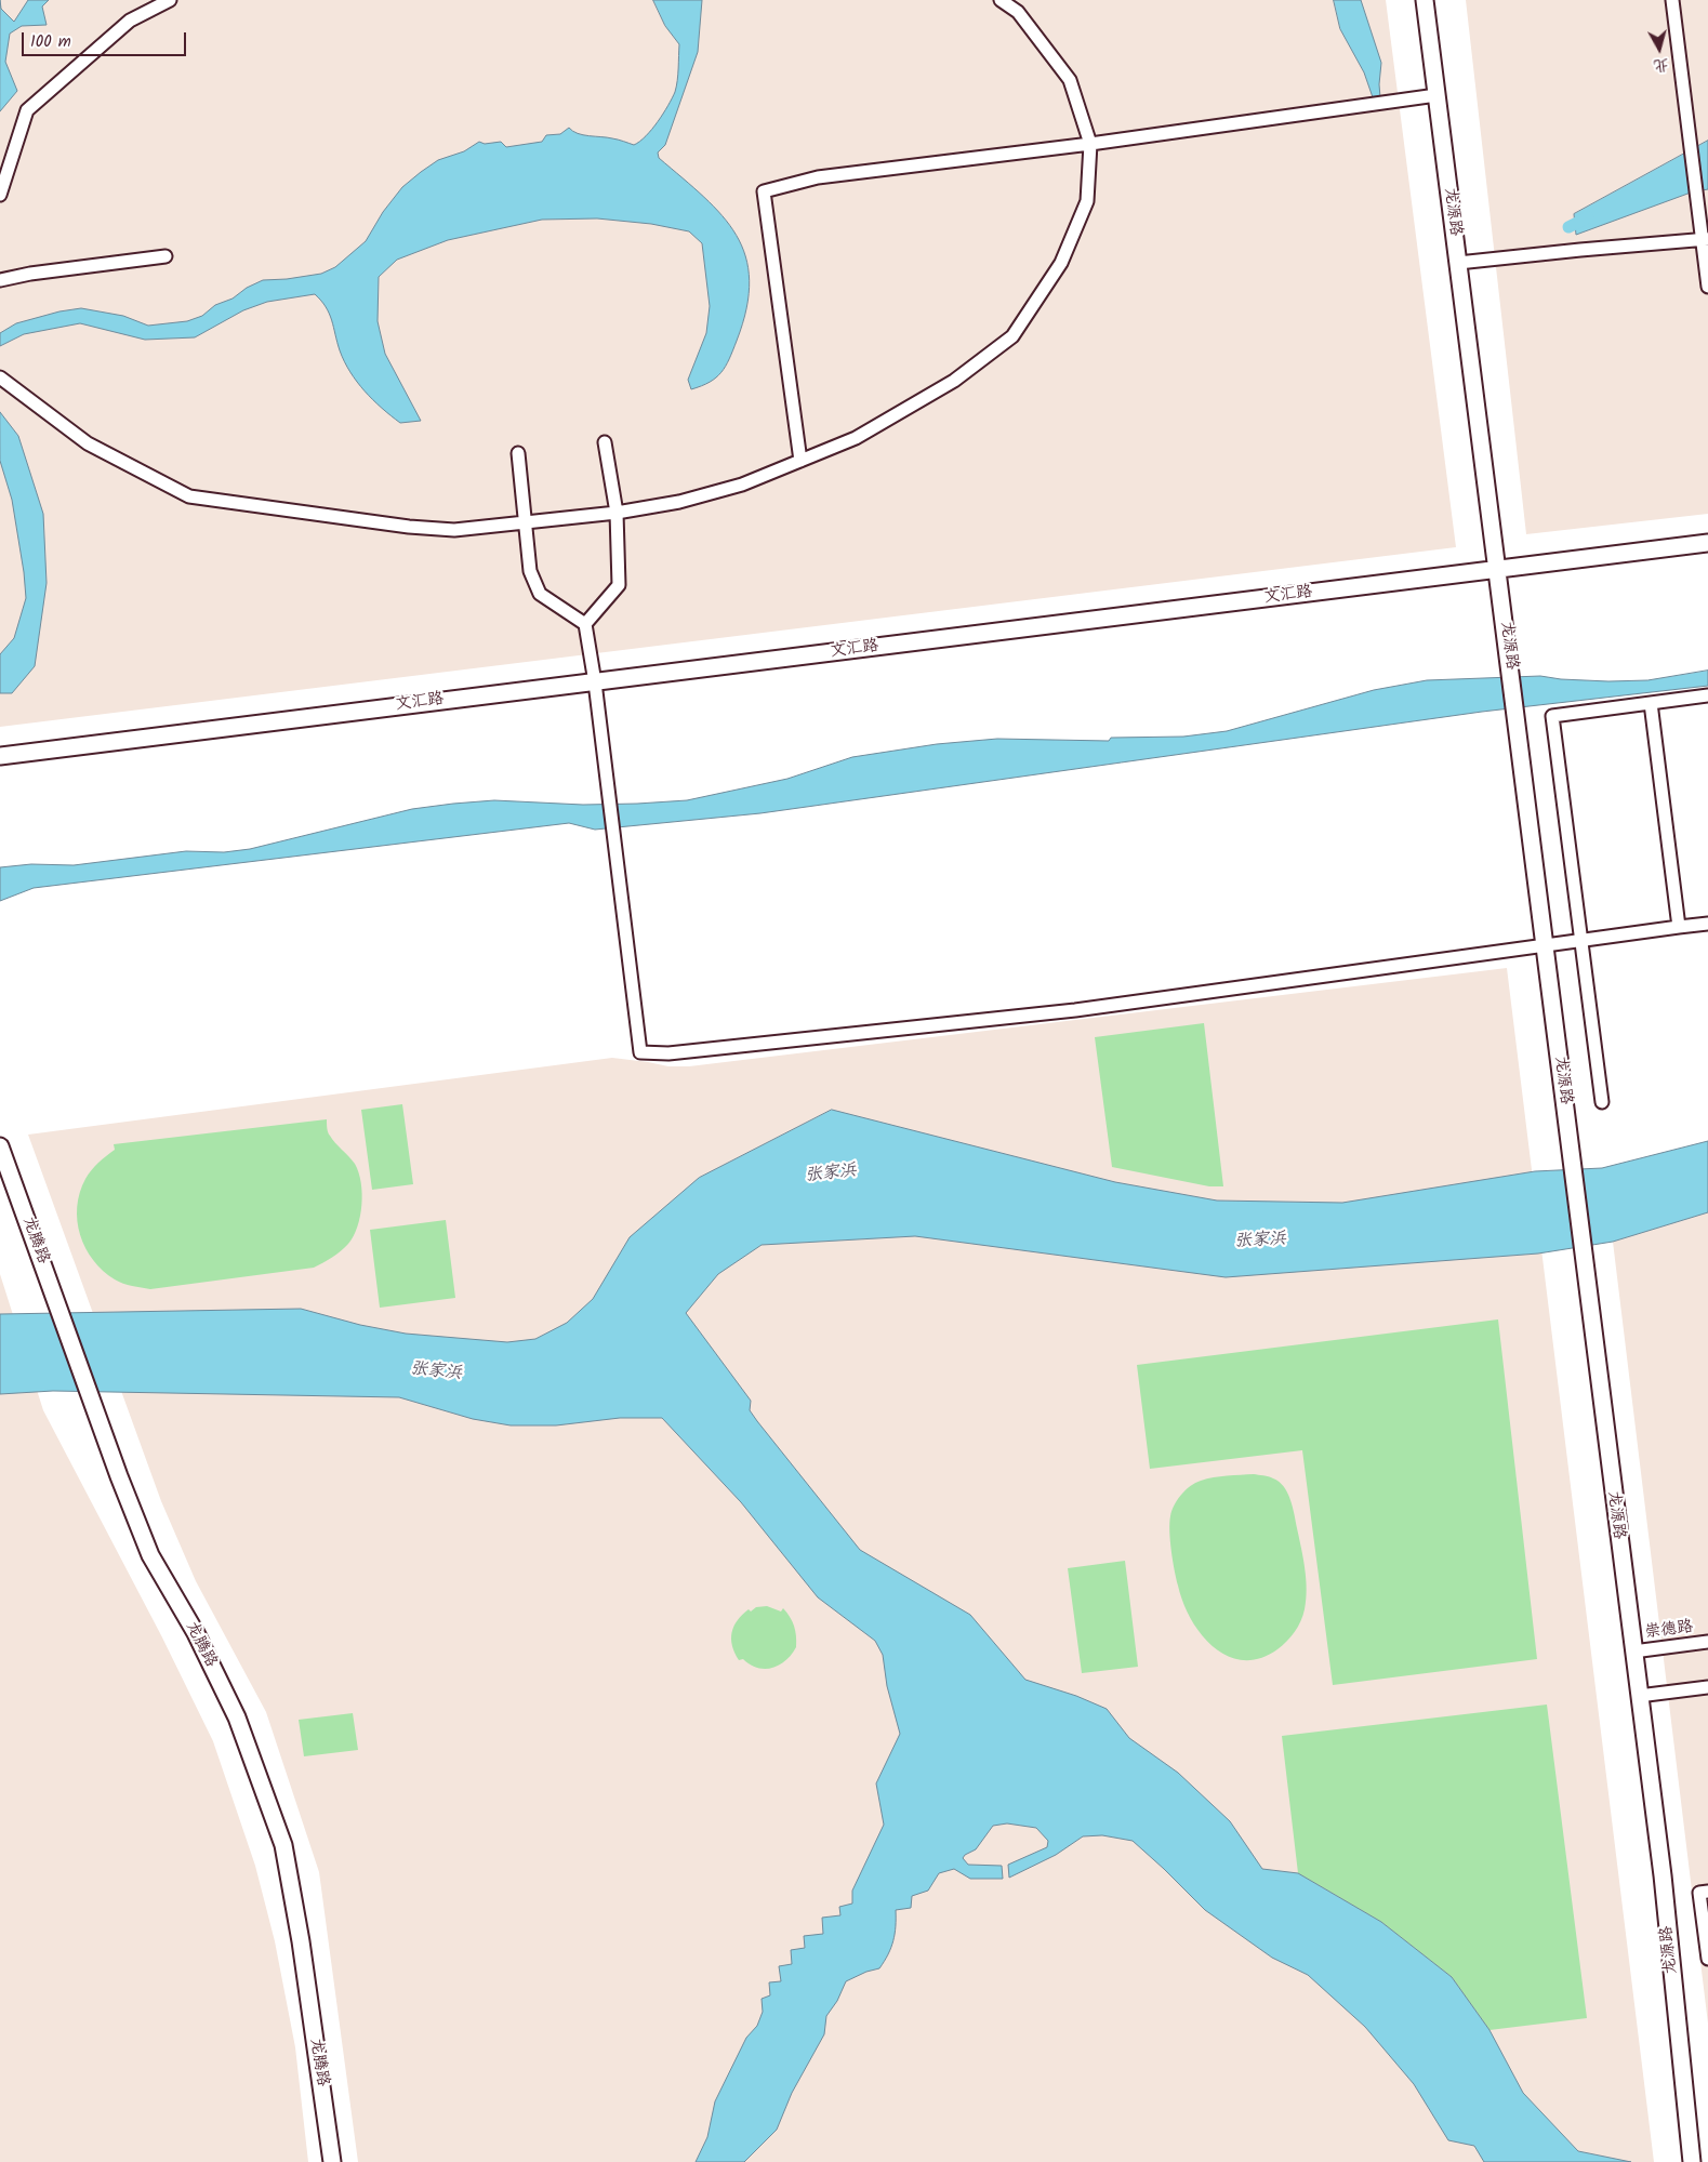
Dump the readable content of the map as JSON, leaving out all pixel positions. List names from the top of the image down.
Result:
{
  "streets": {
    "main road": ["龙源路", "文汇路", "龙腾路"],
    "street": ["崇德路"]
  },
  "crossings": [
    ["龙源路", "文汇路"],
    ["龙源路", "崇德路"]
  ],
  "water": ["张家浜"],
  "scale_bar": "100 m",
  "north": "bottom"
}
